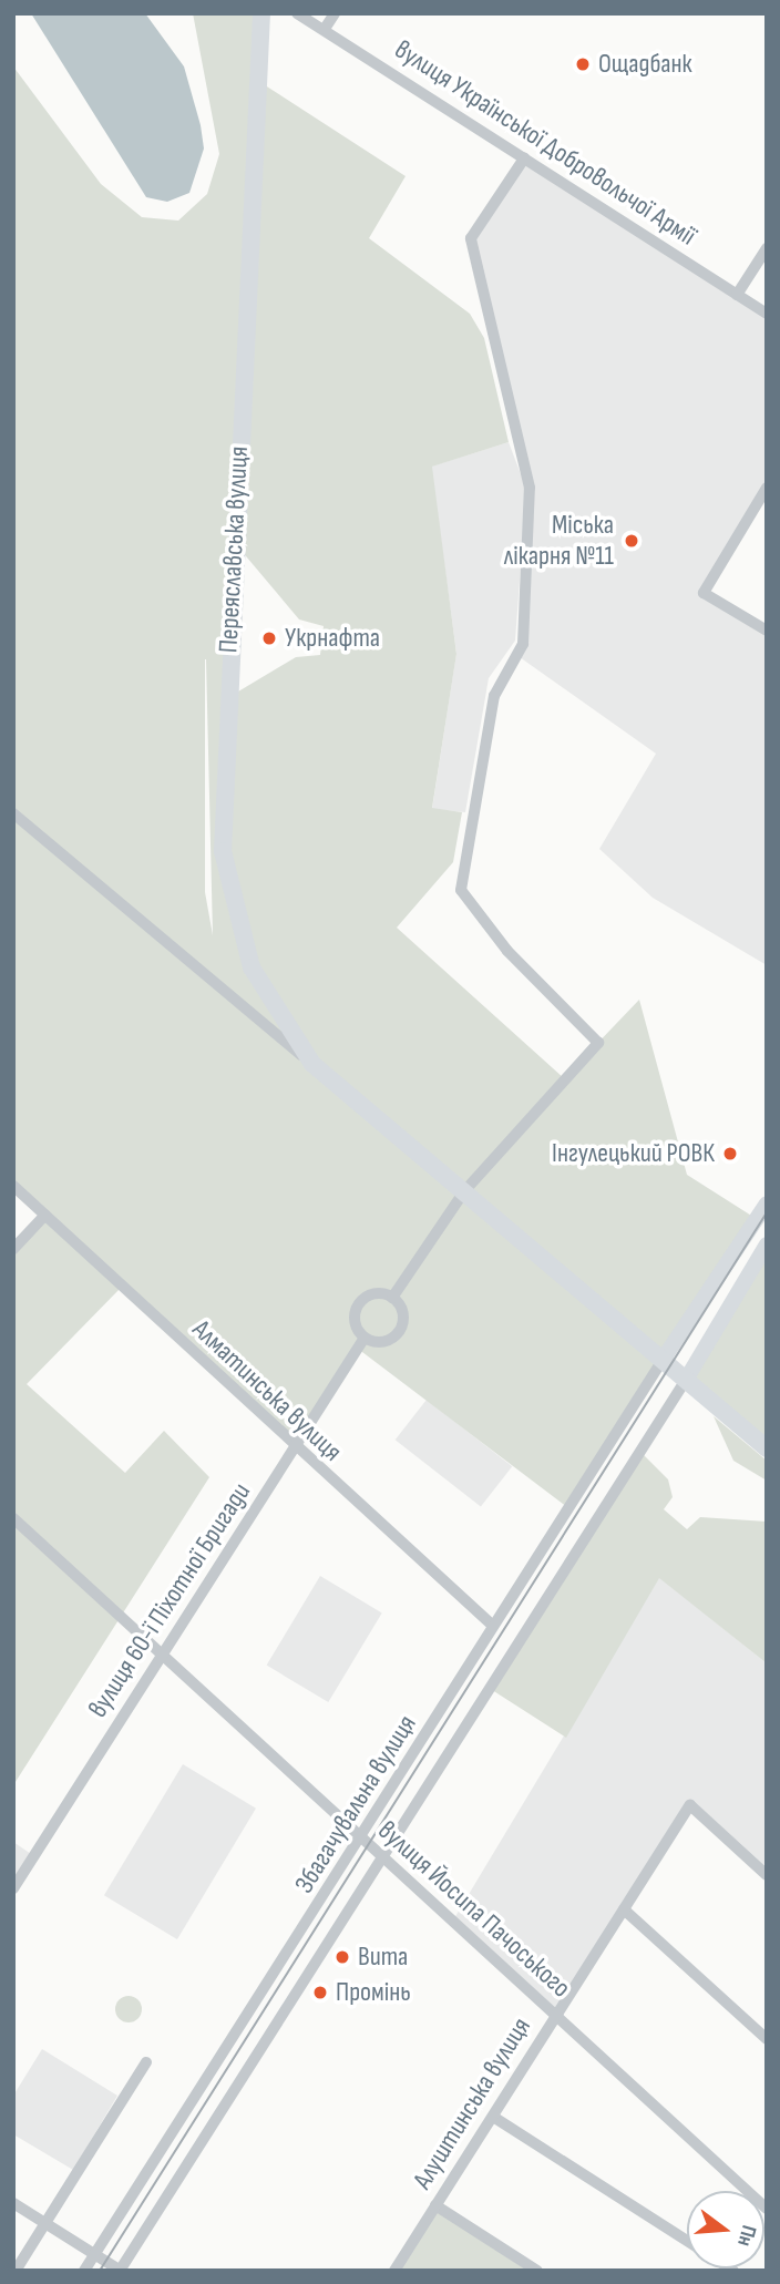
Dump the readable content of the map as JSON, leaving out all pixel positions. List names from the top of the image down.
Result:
{
  "streets": {
    "main road": ["Переяславська вулиця"],
    "street": [
      "вулиця Української Добровольчої Армії",
      "Алматинська вулиця",
      "вулиця 60-ї Піхотної Бригади",
      "Збагачувальна вулиця",
      "вулиця Йосипа Пачоського",
      "Алуштинська вулиця"
    ]
  },
  "crossings": [
    ["Переяславська вулиця", "Збагачувальна вулиця"],
    ["Алматинська вулиця", "вулиця 60-ї Піхотної Бригади"],
    ["Алматинська вулиця", "Збагачувальна вулиця"],
    ["вулиця 60-ї Піхотної Бригади", "вулиця Йосипа Пачоського"],
    ["Збагачувальна вулиця", "вулиця Йосипа Пачоського"],
    ["вулиця Йосипа Пачоського", "Алуштинська вулиця"]
  ],
  "places": [
    "Ощадбанк",
    "Міська лікарня №11",
    "Укрнафта",
    "Інгулецький РОВК",
    "Вита",
    "Промінь"
  ],
  "north": "right"
}
